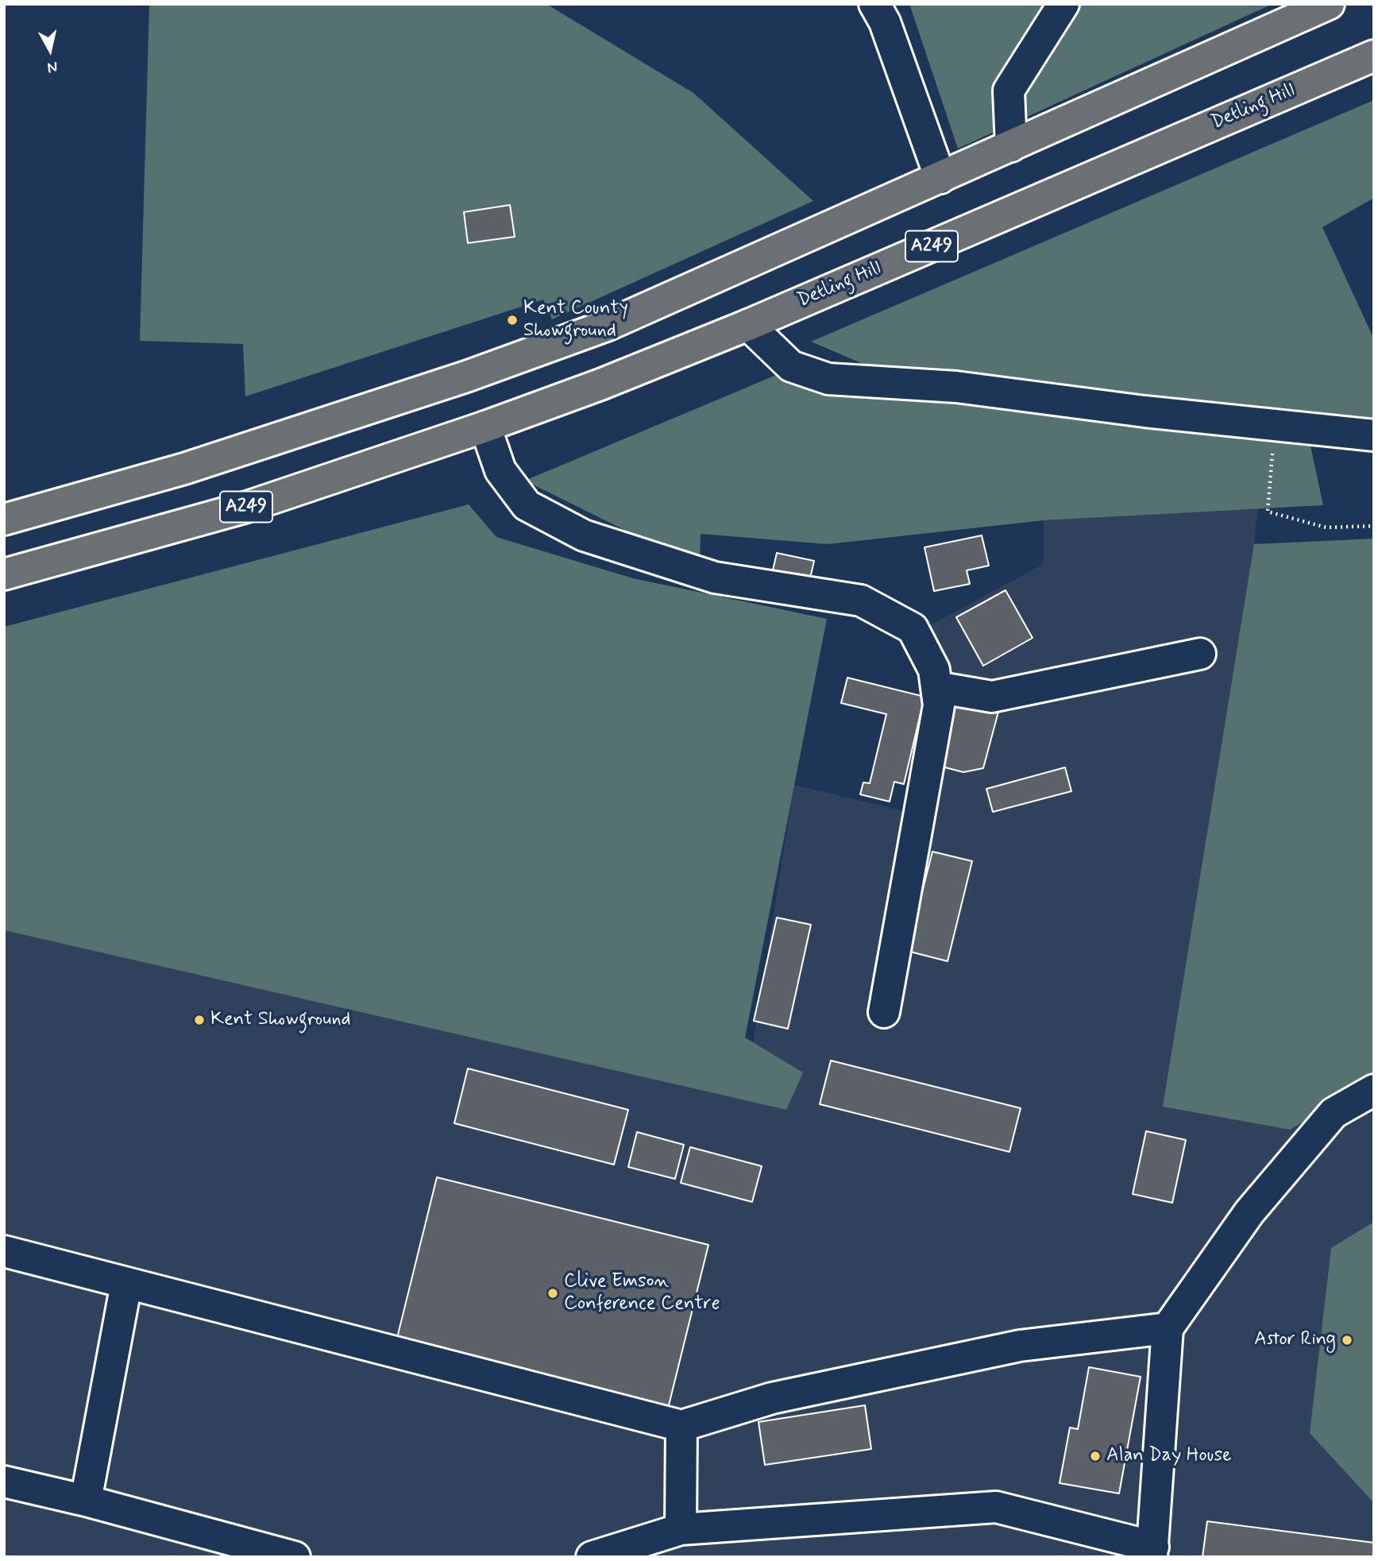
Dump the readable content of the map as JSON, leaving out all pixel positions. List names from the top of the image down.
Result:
{
  "streets": {
    "highway": ["Detling Hill", "A249"]
  },
  "crossings": [
    ["Detling Hill", "A249"]
  ],
  "places": [
    "Kent County Showground",
    "Kent Showground",
    "Clive Emson Conference Centre",
    "Astor Ring",
    "Alan Day House"
  ],
  "north": "bottom"
}
